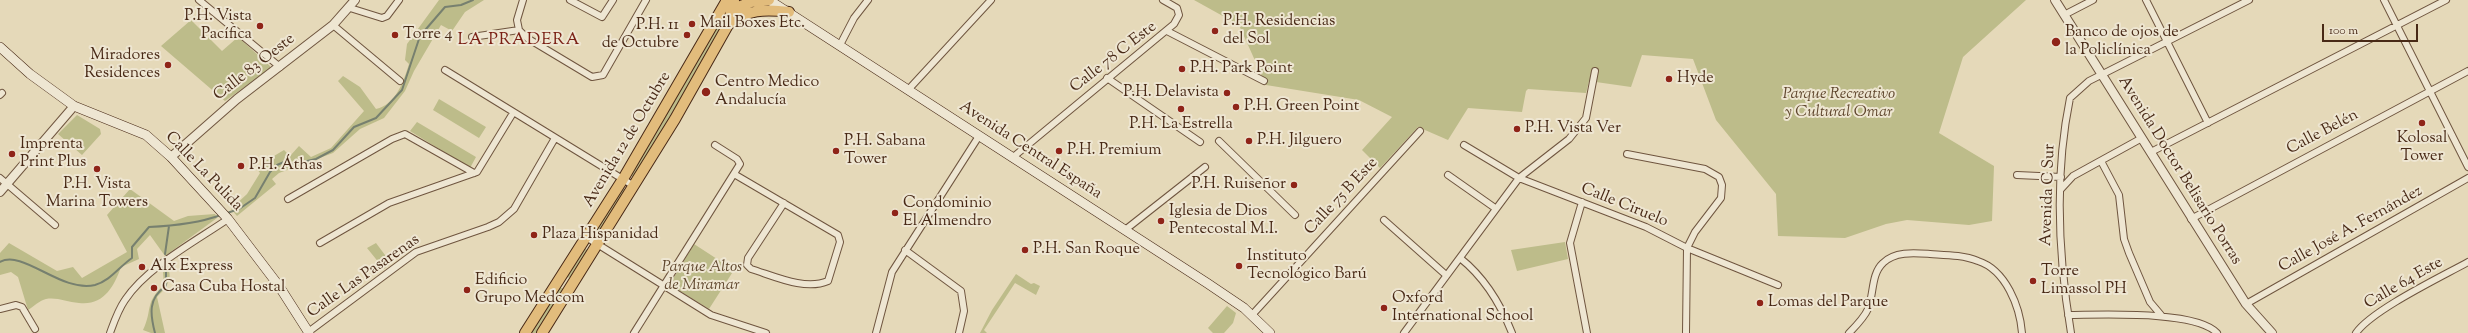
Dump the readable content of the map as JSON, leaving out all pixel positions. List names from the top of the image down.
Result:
{
  "streets": {
    "main road": ["Avenida 12 de Octubre", "Avenida Central España", "Calle La Pulida"],
    "street": [
      "Calle 78 C Este",
      "Calle 83 Oeste",
      "Calle Belén",
      "Avenida Doctor Belisario Porras",
      "Avenida C Sur",
      "Calle 75 B Este",
      "Calle Ciruelo",
      "Calle José A. Fernández",
      "Calle Las Pasarenas",
      "Calle 64 Este"
    ]
  },
  "crossings": [
    ["Calle 78 C Este", "Avenida Central España"],
    ["Calle 83 Oeste", "Calle La Pulida"],
    ["Calle Belén", "Avenida Doctor Belisario Porras"],
    ["Avenida Central España", "Calle 75 B Este"],
    ["Avenida Doctor Belisario Porras", "Avenida C Sur"],
    ["Avenida Doctor Belisario Porras", "Calle José A. Fernández"],
    ["Calle La Pulida", "Calle Las Pasarenas"]
  ],
  "districts": ["LA PRADERA"],
  "parks": ["Parque Recreativo y Cultural Omar", "Parque Altos de Miramar"],
  "places": [
    "Mail Boxes Etc.",
    "P.H. Vista Pacífica",
    "P.H. Residencias del Sol",
    "Torre 4",
    "P.H. 11 de Octubre",
    "Banco de ojos de la Policlínica",
    "Miradores Residences",
    "P.H. Park Point",
    "Hyde",
    "Centro Medico Andalucía",
    "P.H. Delavista",
    "P.H. Green Point",
    "P.H. La Estrella",
    "Kolosal Tower",
    "P.H. Vista Ver",
    "P.H. Jilguero",
    "P.H. Sabana Tower",
    "P.H. Premium",
    "Imprenta Print Plus",
    "P.H. Áthas",
    "P.H. Vista Marina Towers",
    "P.H. Ruiseñor",
    "Condominio El Almendro",
    "Iglesia de Dios Pentecostal M.I.",
    "Plaza Hispanidad",
    "P.H. San Roque",
    "Instituto Tecnológico Barú",
    "Alx Express",
    "Torre Limassol PH",
    "Casa Cuba Hostal",
    "Edificio Grupo Medcom",
    "Lomas del Parque",
    "Oxford International School"
  ],
  "scale_bar": "100 m"
}
